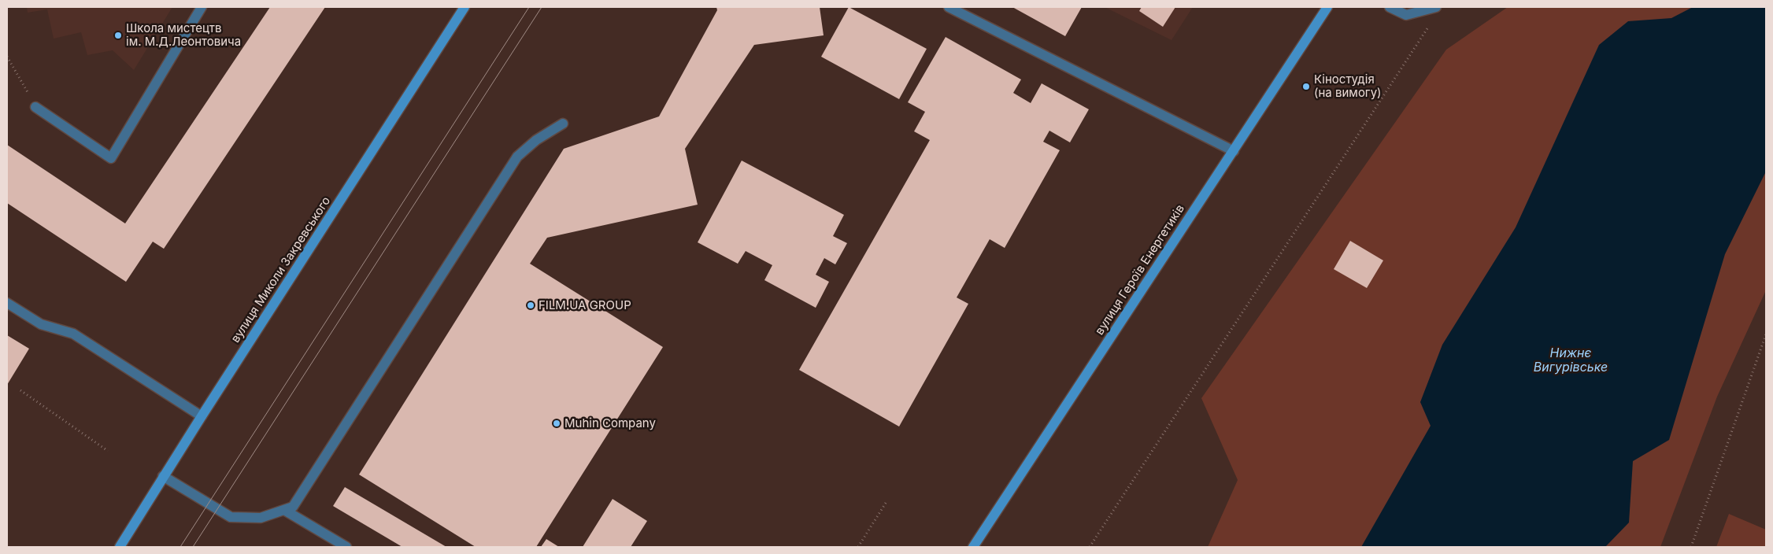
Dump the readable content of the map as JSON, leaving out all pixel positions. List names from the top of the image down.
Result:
{
  "streets": {
    "street": ["вулиця Миколи Закревського", "вулиця Героїв Енергетиків"]
  },
  "water": ["Нижнє Вигурівське"],
  "places": [
    "Школа мистецтв ім. М.Д.Леонтовича",
    "Кіностудія (на вимогу)",
    "FILM.UA GROUP",
    "Muhin Company"
  ]
}
